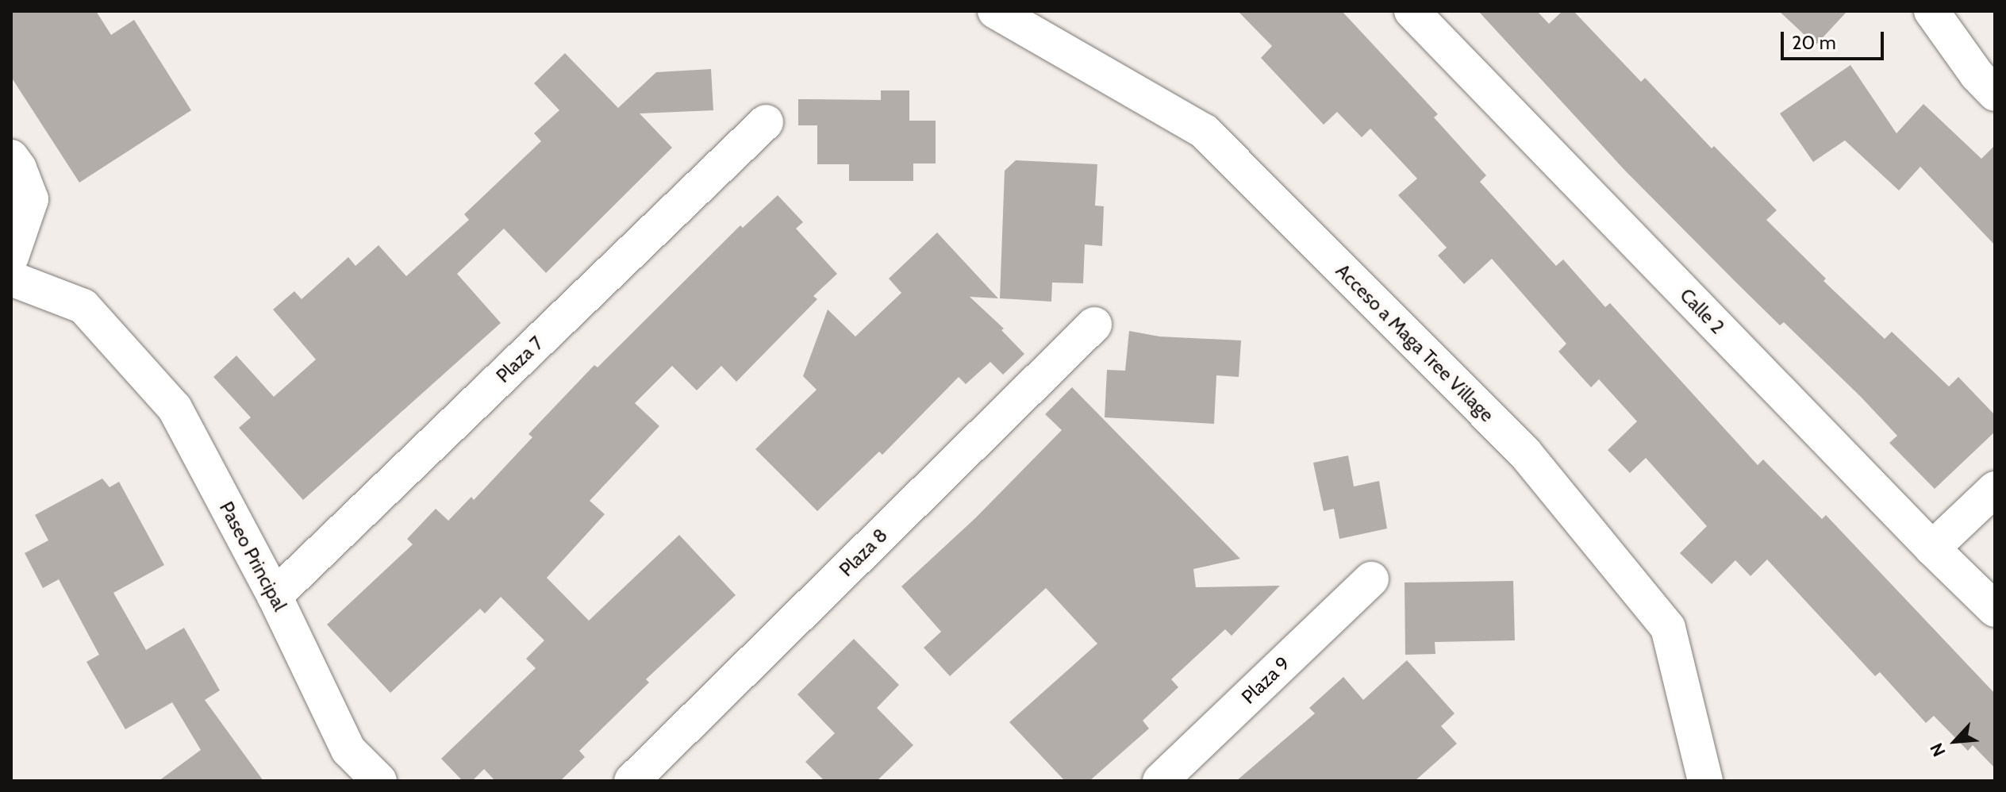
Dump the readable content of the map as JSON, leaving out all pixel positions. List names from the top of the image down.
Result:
{
  "streets": {
    "street": [
      "Calle 2",
      "Acceso a Maga Tree Village",
      "Plaza 7",
      "Plaza 8",
      "Paseo Principal",
      "Plaza 9"
    ]
  },
  "crossings": [
    ["Plaza 7", "Paseo Principal"]
  ],
  "scale_bar": "20 m",
  "north": "bottom left"
}
